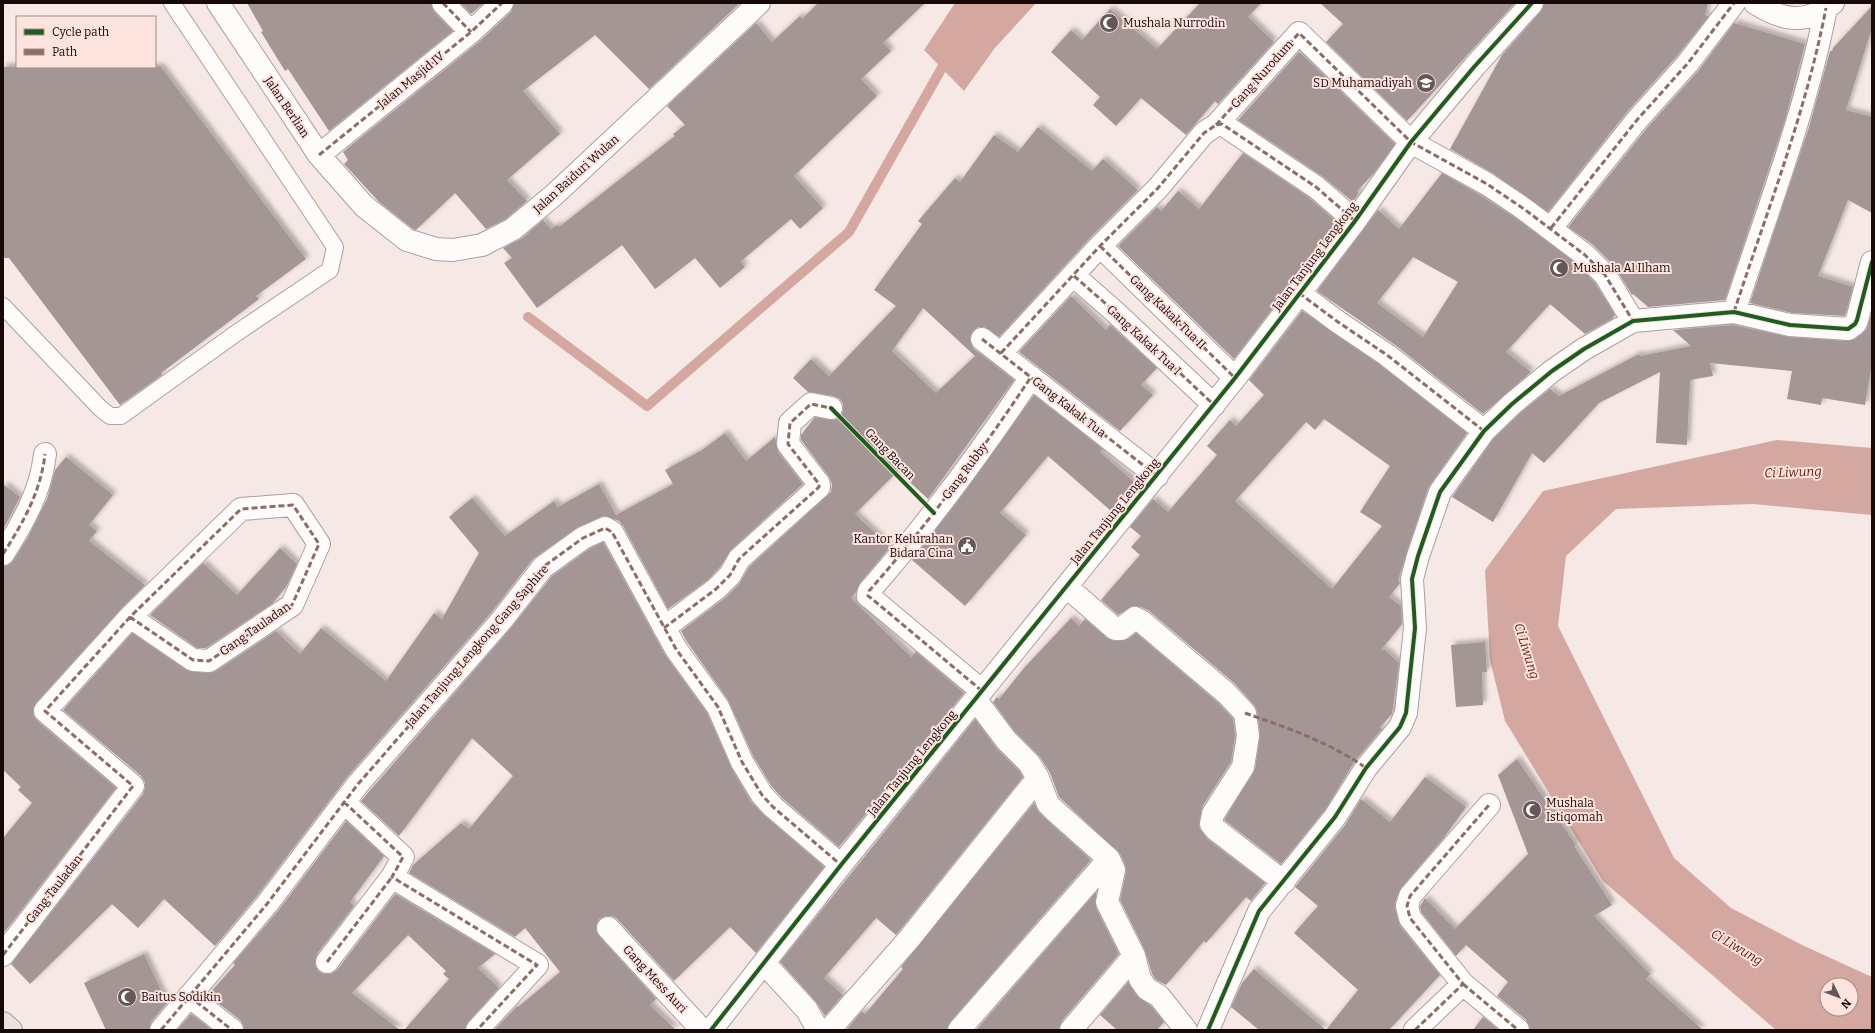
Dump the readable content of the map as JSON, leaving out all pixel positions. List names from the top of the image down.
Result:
{
  "streets": {
    "street": [
      "Gang Nurodum",
      "Jalan Masjid IV",
      "Jalan Berlian",
      "Jalan Baiduri Wulan",
      "Jalan Tanjung Lengkong",
      "Gang Kakak Tua II",
      "Gang Kakak Tua I",
      "Gang Kakak Tua",
      "Gang Rubby",
      "Gang Tauladan",
      "Jalan Tanjung Lengkong Gang Saphire",
      "Gang Mess Auri"
    ],
    "cycle path": ["Gang Bacan"]
  },
  "crossings": [
    ["Gang Nurodum", "Jalan Tanjung Lengkong"],
    ["Jalan Masjid IV", "Jalan Berlian"],
    ["Jalan Berlian", "Jalan Baiduri Wulan"],
    ["Jalan Tanjung Lengkong", "Gang Kakak Tua II"],
    ["Jalan Tanjung Lengkong", "Gang Kakak Tua I"],
    ["Jalan Tanjung Lengkong", "Gang Kakak Tua"],
    ["Jalan Tanjung Lengkong", "Gang Rubby"],
    ["Jalan Tanjung Lengkong", "Jalan Tanjung Lengkong Gang Saphire"],
    ["Gang Kakak Tua", "Gang Rubby"]
  ],
  "water": ["Ci Liwung"],
  "places": {
    "mosque": [
      "Mushala Nurrodin",
      "Mushala Al Ilham",
      "Mushala Istiqomah",
      "Baitus Sodikin"
    ],
    "school or university": ["SD Muhamadiyah"],
    "public building": ["Kantor Kelurahan Bidara Cina"]
  },
  "legend": ["Cycle path", "Path"],
  "north": "bottom right"
}
